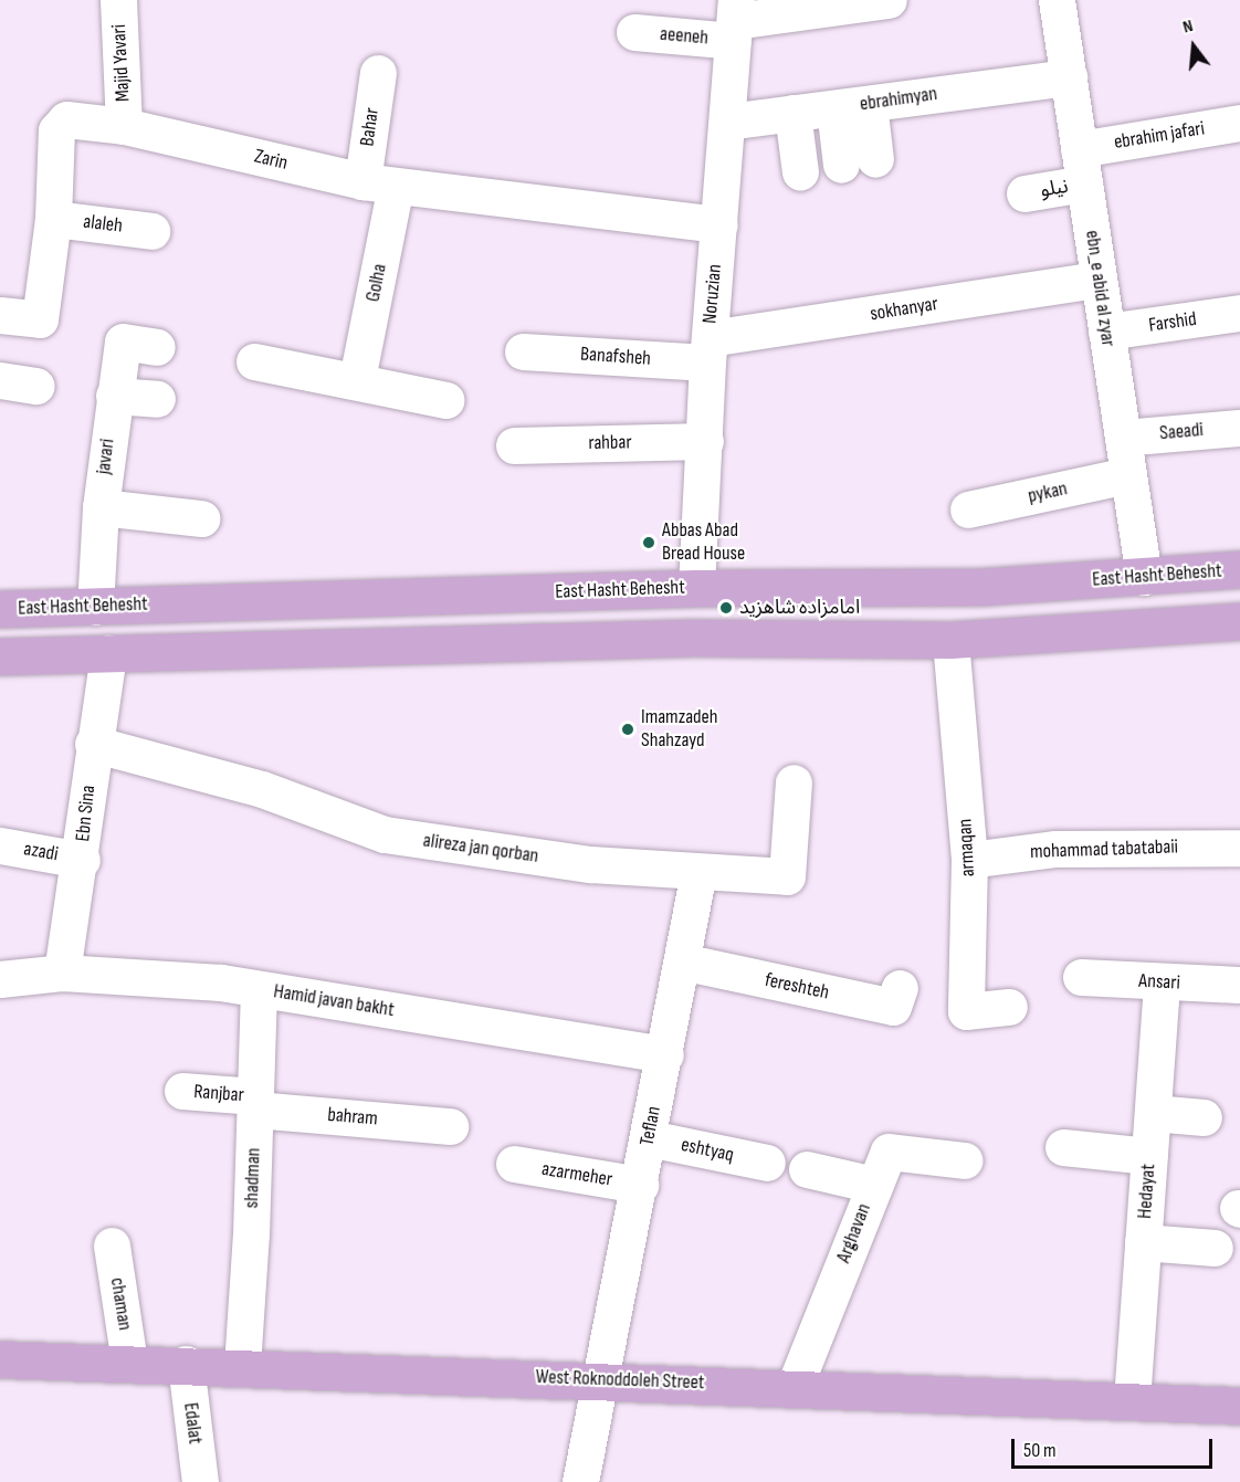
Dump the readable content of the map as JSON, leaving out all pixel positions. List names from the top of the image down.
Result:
{
  "streets": {
    "main road": ["East Hasht Behesht", "West Roknoddoleh Street"],
    "street": [
      "aeeneh",
      "Majid Yavari",
      "ebrahimyan",
      "Bahar",
      "ebrahim jafari",
      "Zarin",
      "نیلو",
      "alaleh",
      "Golha",
      "ebn_e abid al zyar",
      "Noruzian",
      "sokhanyar",
      "Farshid",
      "Banafsheh",
      "Saeadi",
      "rahbar",
      "javari",
      "pykan",
      "Ebn Sina",
      "armaqan",
      "alireza jan qorban",
      "mohammad tabatabaii",
      "azadi",
      "Ansari",
      "fereshteh",
      "Hamid javan bakht",
      "Ranjbar",
      "bahram",
      "Teflan",
      "eshtyaq",
      "azarmeher",
      "shadman",
      "Hedayat",
      "Arghavan",
      "chaman",
      "Edalat"
    ]
  },
  "crossings": [
    ["aeeneh", "Noruzian"],
    ["Majid Yavari", "Zarin"],
    ["ebrahimyan", "ebn_e abid al zyar"],
    ["ebrahimyan", "Noruzian"],
    ["Bahar", "Zarin"],
    ["Bahar", "Golha"],
    ["ebrahim jafari", "نیلو"],
    ["ebrahim jafari", "ebn_e abid al zyar"],
    ["Zarin", "alaleh"],
    ["Zarin", "Golha"],
    ["Zarin", "Noruzian"],
    ["نیلو", "ebn_e abid al zyar"],
    ["ebn_e abid al zyar", "sokhanyar"],
    ["ebn_e abid al zyar", "Farshid"],
    ["ebn_e abid al zyar", "Saeadi"],
    ["ebn_e abid al zyar", "pykan"],
    ["ebn_e abid al zyar", "East Hasht Behesht"],
    ["Noruzian", "sokhanyar"],
    ["Noruzian", "Banafsheh"],
    ["Noruzian", "rahbar"],
    ["Noruzian", "East Hasht Behesht"],
    ["sokhanyar", "Banafsheh"],
    ["javari", "East Hasht Behesht"],
    ["Ebn Sina", "alireza jan qorban"],
    ["Ebn Sina", "azadi"],
    ["Ebn Sina", "Hamid javan bakht"],
    ["armaqan", "mohammad tabatabaii"],
    ["alireza jan qorban", "Teflan"],
    ["Ansari", "Hedayat"],
    ["fereshteh", "Teflan"],
    ["Hamid javan bakht", "Teflan"],
    ["Hamid javan bakht", "shadman"],
    ["Ranjbar", "bahram"],
    ["Ranjbar", "shadman"],
    ["bahram", "shadman"],
    ["Teflan", "eshtyaq"],
    ["Teflan", "azarmeher"],
    ["Teflan", "West Roknoddoleh Street"],
    ["shadman", "West Roknoddoleh Street"],
    ["Hedayat", "West Roknoddoleh Street"],
    ["Arghavan", "West Roknoddoleh Street"],
    ["chaman", "West Roknoddoleh Street"],
    ["West Roknoddoleh Street", "Edalat"]
  ],
  "places": ["Abbas Abad Bread House", "امامزاده شاهزید", "Imamzadeh Shahzayd"],
  "scale_bar": "50 m",
  "north": "top"
}
